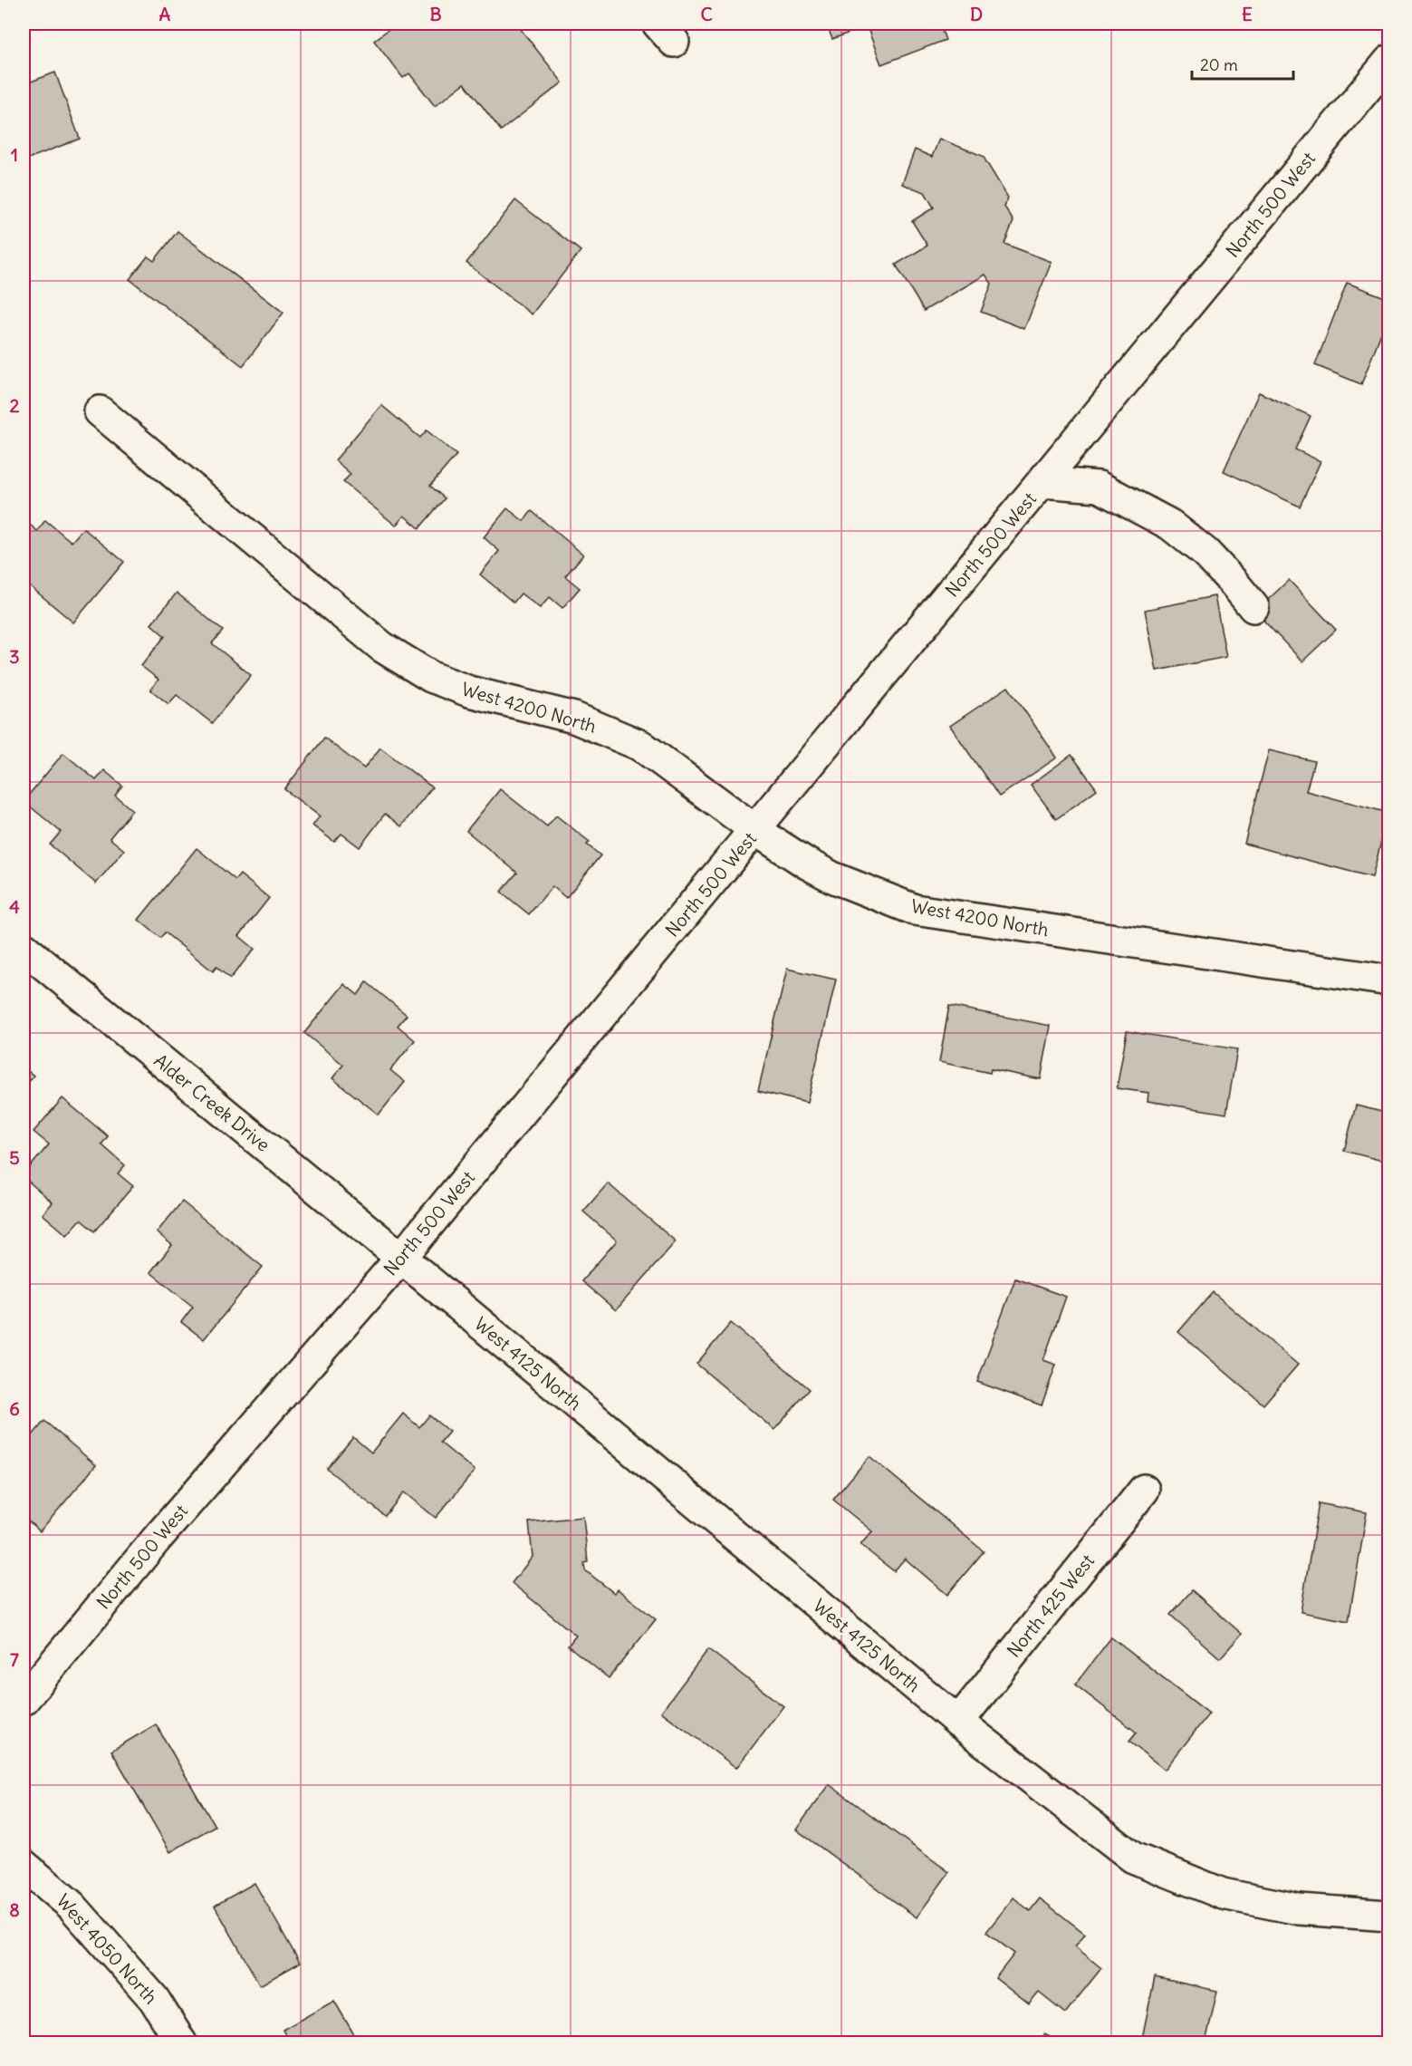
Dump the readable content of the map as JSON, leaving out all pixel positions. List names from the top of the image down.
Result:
{
  "streets": {
    "street": [
      "North 500 West",
      "West 4200 North",
      "Alder Creek Drive",
      "West 4125 North",
      "North 425 West",
      "West 4050 North"
    ]
  },
  "crossings": [
    ["North 500 West", "West 4200 North"],
    ["North 500 West", "Alder Creek Drive"],
    ["North 500 West", "West 4125 North"],
    ["Alder Creek Drive", "West 4125 North"],
    ["West 4125 North", "North 425 West"]
  ],
  "scale_bar": "20 m",
  "grid": {
    "columns": [
      "A",
      "B",
      "C",
      "D",
      "E"
    ],
    "rows": [
      "1",
      "2",
      "3",
      "4",
      "5",
      "6",
      "7",
      "8"
    ]
  }
}
